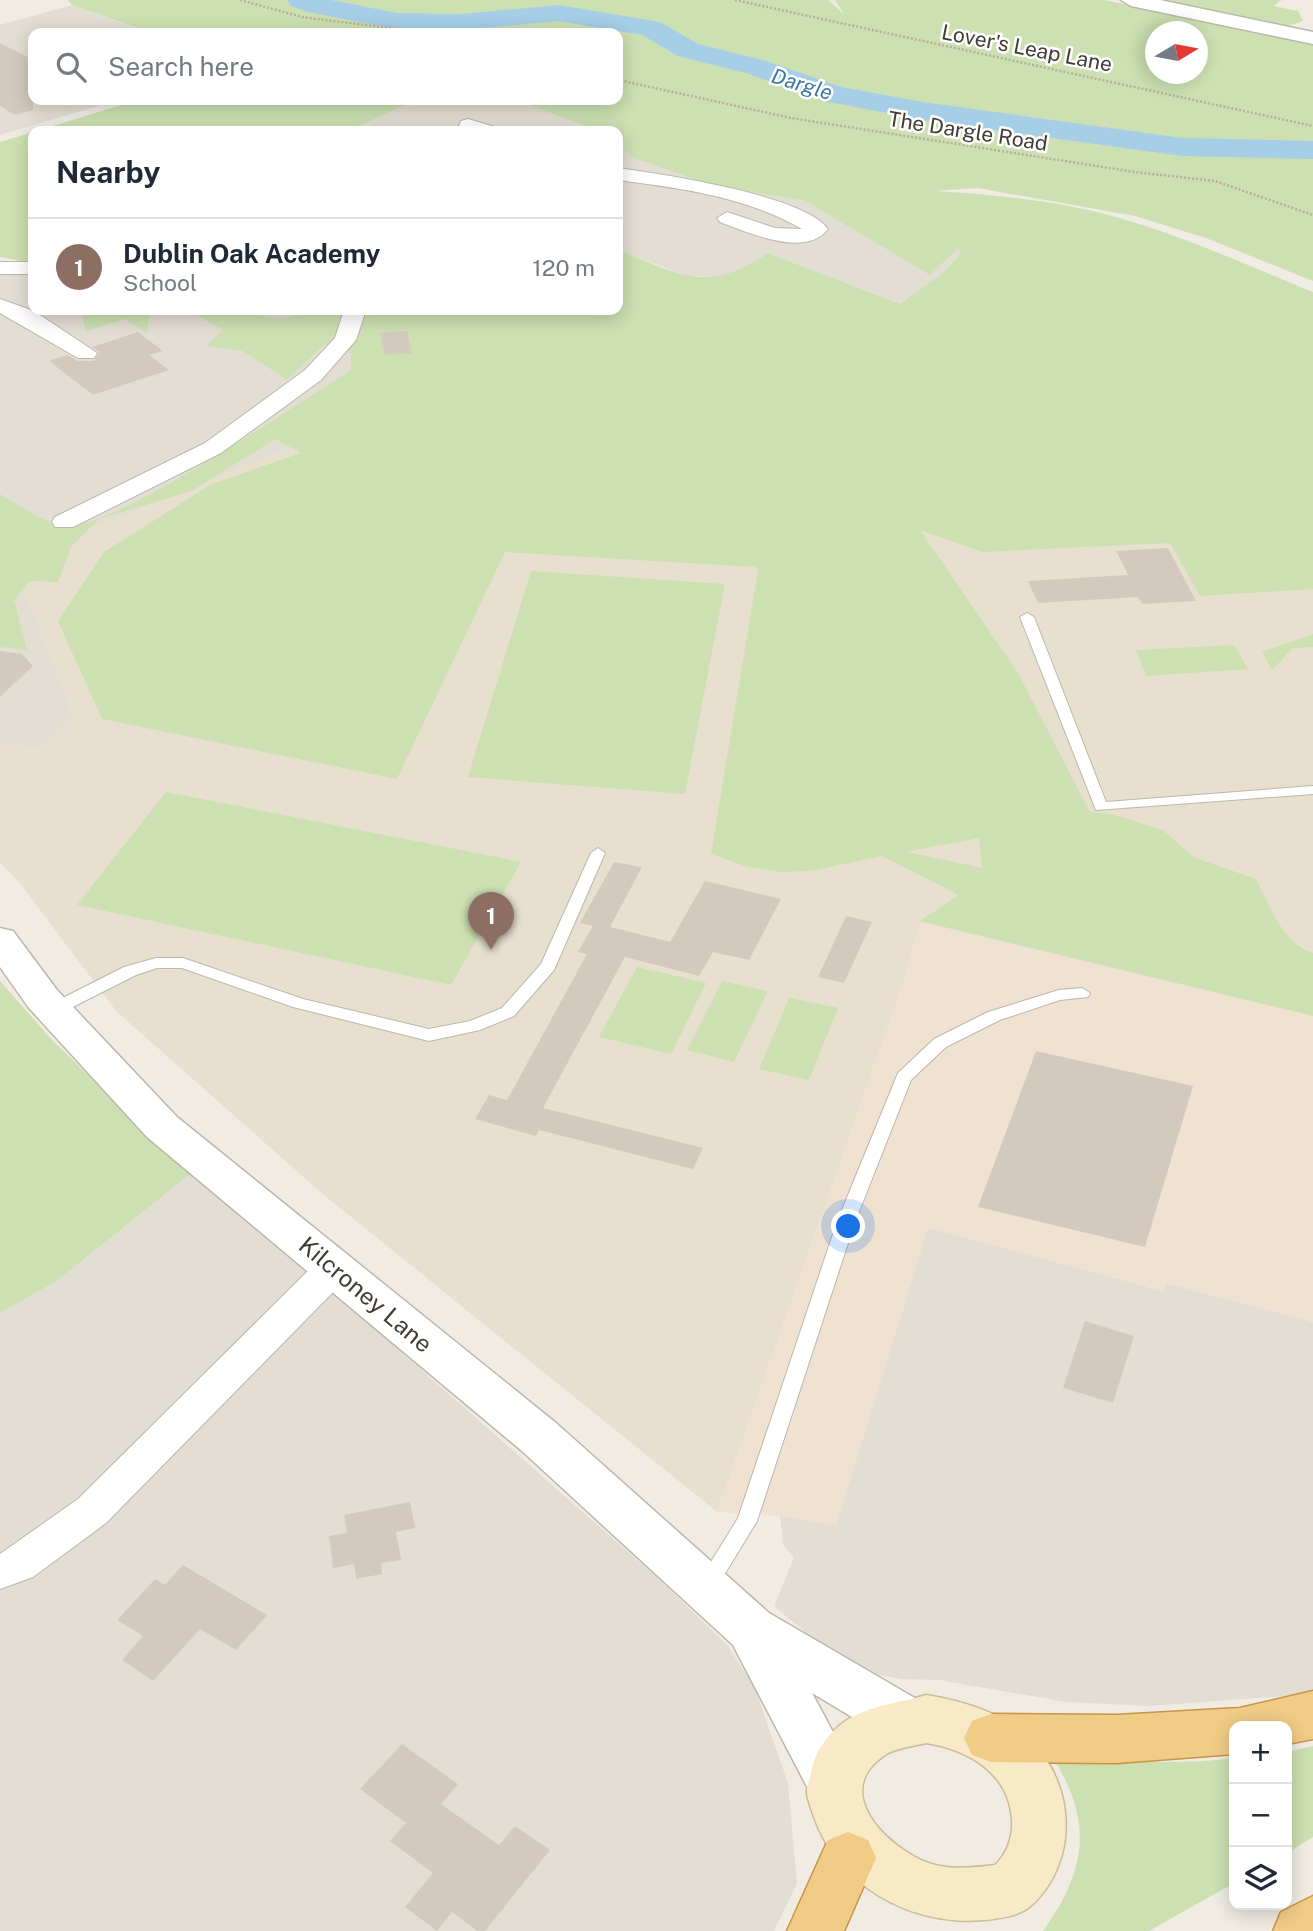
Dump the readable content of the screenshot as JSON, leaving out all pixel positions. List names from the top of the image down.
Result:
{
  "streets": {
    "street": ["Kilcroney Lane"],
    "path": ["Lover's Leap Lane", "The Dargle Road"]
  },
  "water": ["Dargle"],
  "north": "right",
  "page": {
    "search": "Search here",
    "heading": "Nearby",
    "list": [
      {
        "mark": "1",
        "name": "Dublin Oak Academy",
        "note": "School",
        "value": "120 m"
      }
    ],
    "pins": "1",
    "map_buttons": ["+", "−"]
  }
}
